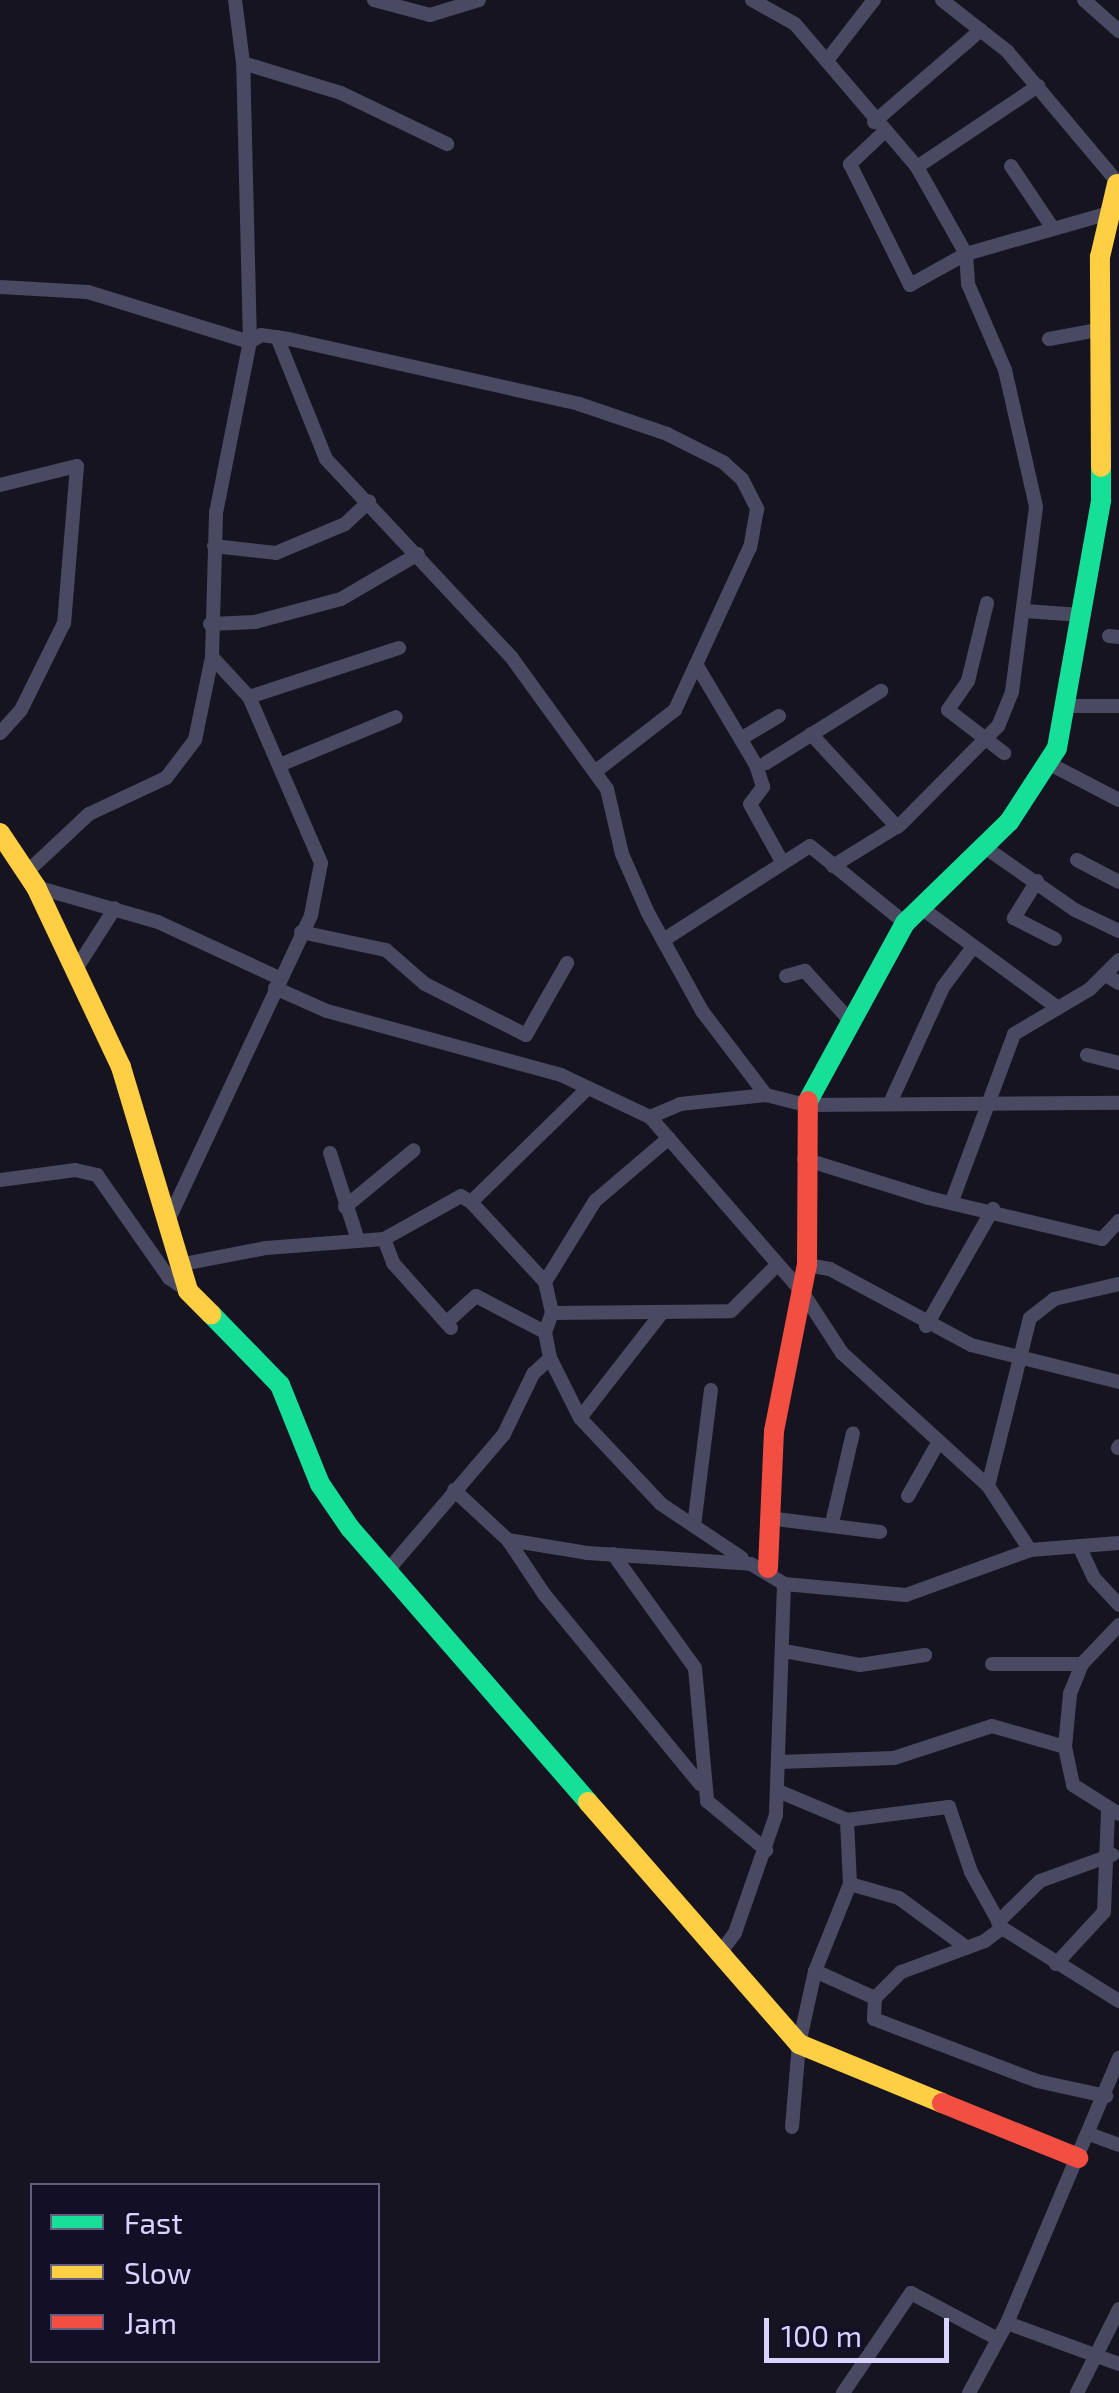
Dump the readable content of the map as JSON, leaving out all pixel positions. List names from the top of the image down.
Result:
{
  "legend": ["Fast", "Slow", "Jam"],
  "scale_bar": "100 m"
}
